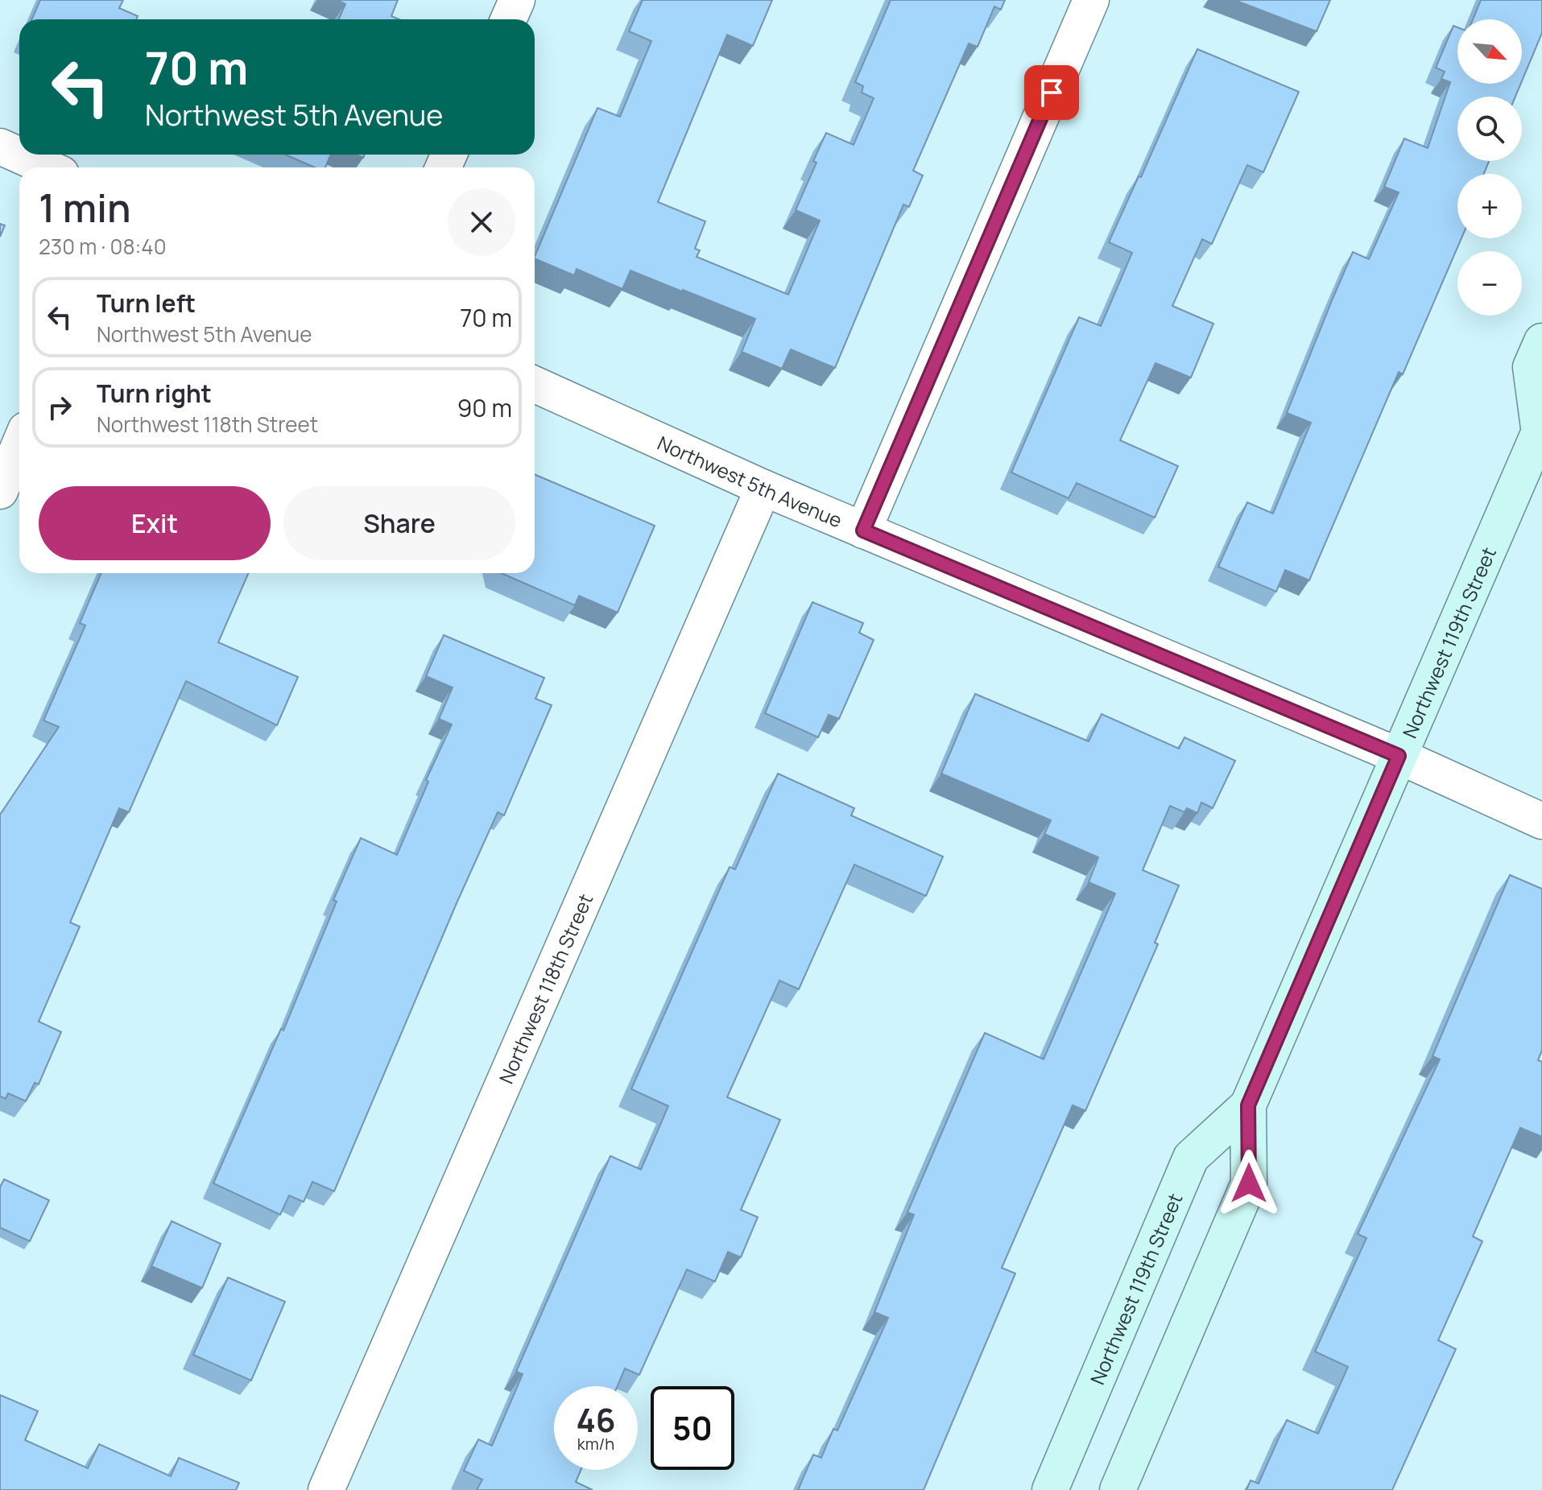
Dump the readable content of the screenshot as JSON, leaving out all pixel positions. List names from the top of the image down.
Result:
{
  "streets": {
    "main road": ["Northwest 119th Street"],
    "street": ["Northwest 5th Avenue", "Northwest 118th Street"]
  },
  "crossings": [
    ["Northwest 5th Avenue", "Northwest 119th Street"],
    ["Northwest 5th Avenue", "Northwest 118th Street"]
  ],
  "north": "bottom right",
  "page": {
    "map_buttons": ["+", "−"],
    "turn": ["70 m", "Northwest 5th Avenue"],
    "heading": ["1 min", "230 m · 08:40"],
    "list": [
      {
        "name": "Turn left",
        "note": "Northwest 5th Avenue",
        "value": "70 m"
      },
      {
        "name": "Turn right",
        "note": "Northwest 118th Street",
        "value": "90 m"
      }
    ],
    "buttons": ["Exit", "Share"],
    "speed": "46 km/h",
    "limit": "50"
  }
}
